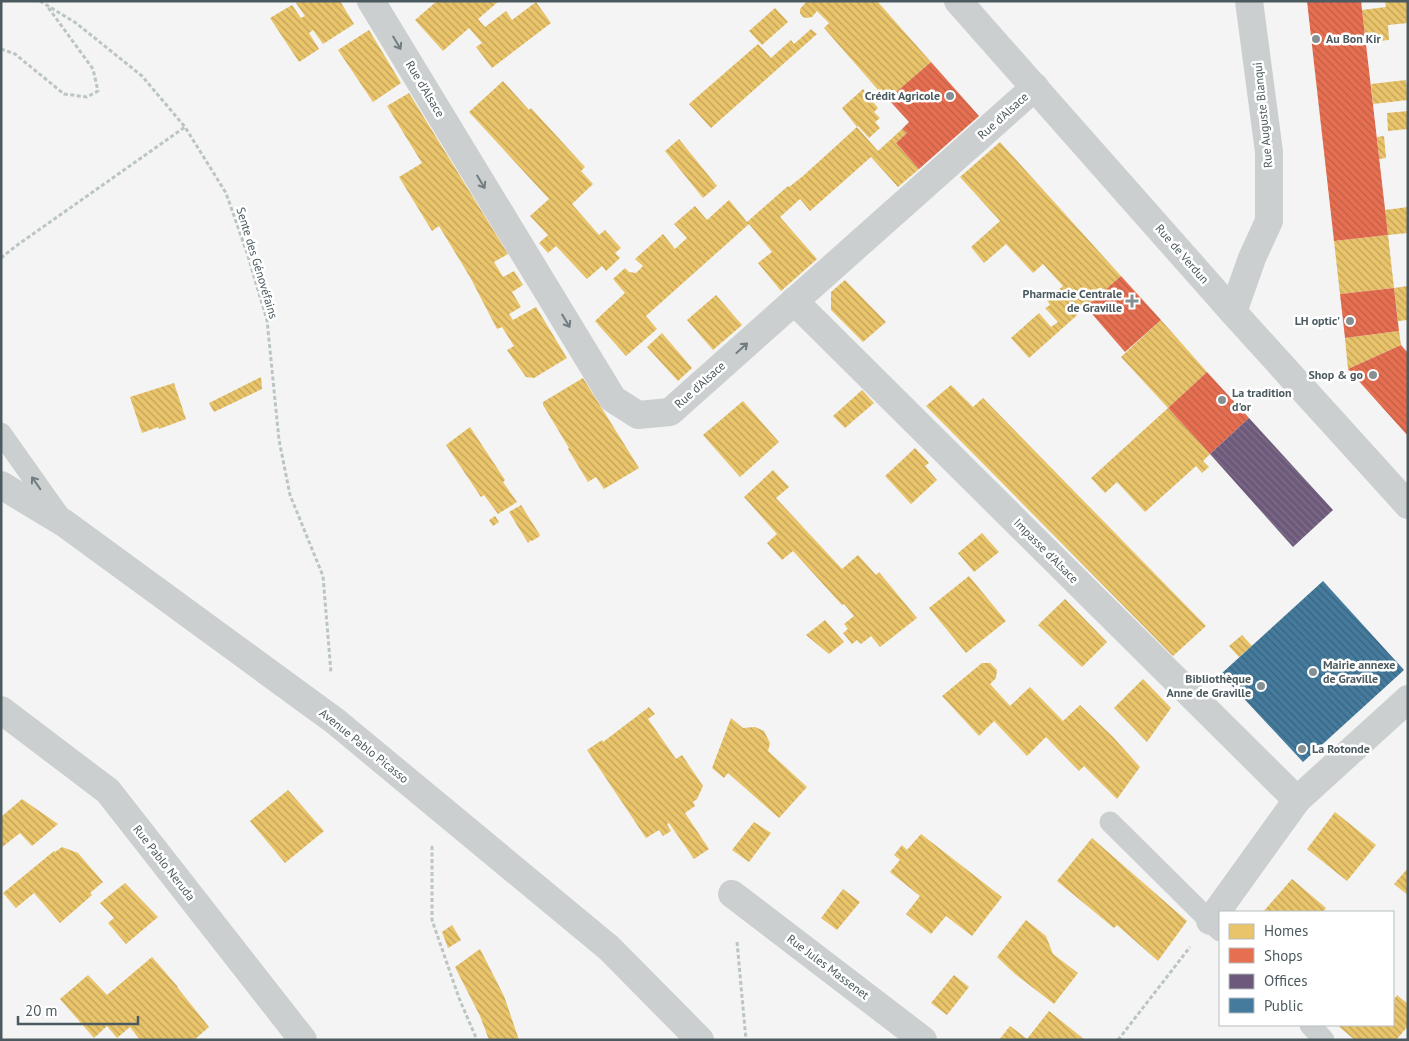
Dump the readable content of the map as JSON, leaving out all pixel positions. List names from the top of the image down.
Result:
{
  "streets": {
    "main road": ["Rue de Verdun"],
    "street": [
      "Rue d'Alsace",
      "Rue Auguste Blanqui",
      "Impasse d'Alsace",
      "Avenue Pablo Picasso",
      "Rue Pablo Neruda",
      "Rue Jules Massenet"
    ],
    "path": ["Sente des Génovéfains"]
  },
  "crossings": [
    ["Rue d'Alsace", "Rue de Verdun"],
    ["Rue d'Alsace", "Impasse d'Alsace"],
    ["Rue Auguste Blanqui", "Rue de Verdun"],
    ["Sente des Génovéfains", "Avenue Pablo Picasso"]
  ],
  "places": {
    "other": [
      "Au Bon Kir",
      "Crédit Agricole",
      "LH optic'",
      "Shop & go",
      "La tradition d'or",
      "Mairie annexe de Graville",
      "Bibliothèque Anne de Graville",
      "La Rotonde"
    ],
    "health": ["Pharmacie Centrale de Graville"]
  },
  "legend": [
    "Homes",
    "Shops",
    "Offices",
    "Public"
  ],
  "scale_bar": "20 m"
}
